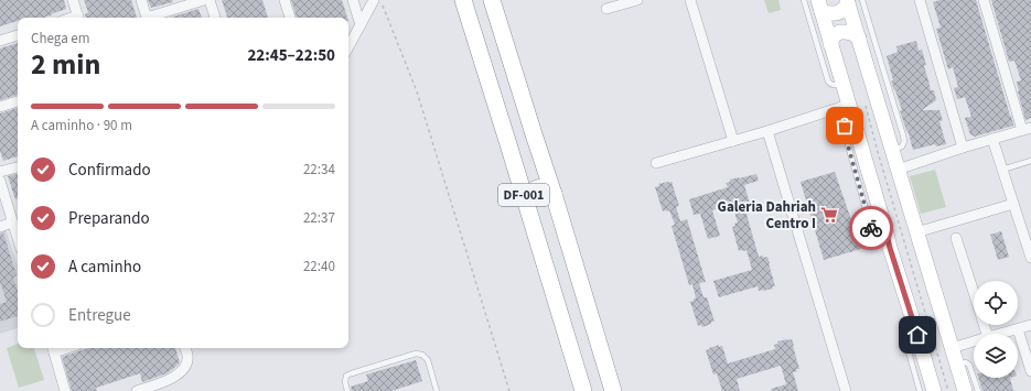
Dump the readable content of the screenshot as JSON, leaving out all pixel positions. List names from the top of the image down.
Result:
{
  "streets": {
    "highway": ["DF-001"]
  },
  "places": {
    "supermarket": ["Galeria Dahriah Centro I"]
  },
  "page": {
    "heading": ["2 min", "Chega em", "22:45–22:50"],
    "bar": "A caminho · 90 m",
    "list": [
      ["Confirmado", "22:34"],
      ["Preparando", "22:37"],
      ["A caminho", "22:40"],
      "Entregue"
    ]
  }
}
